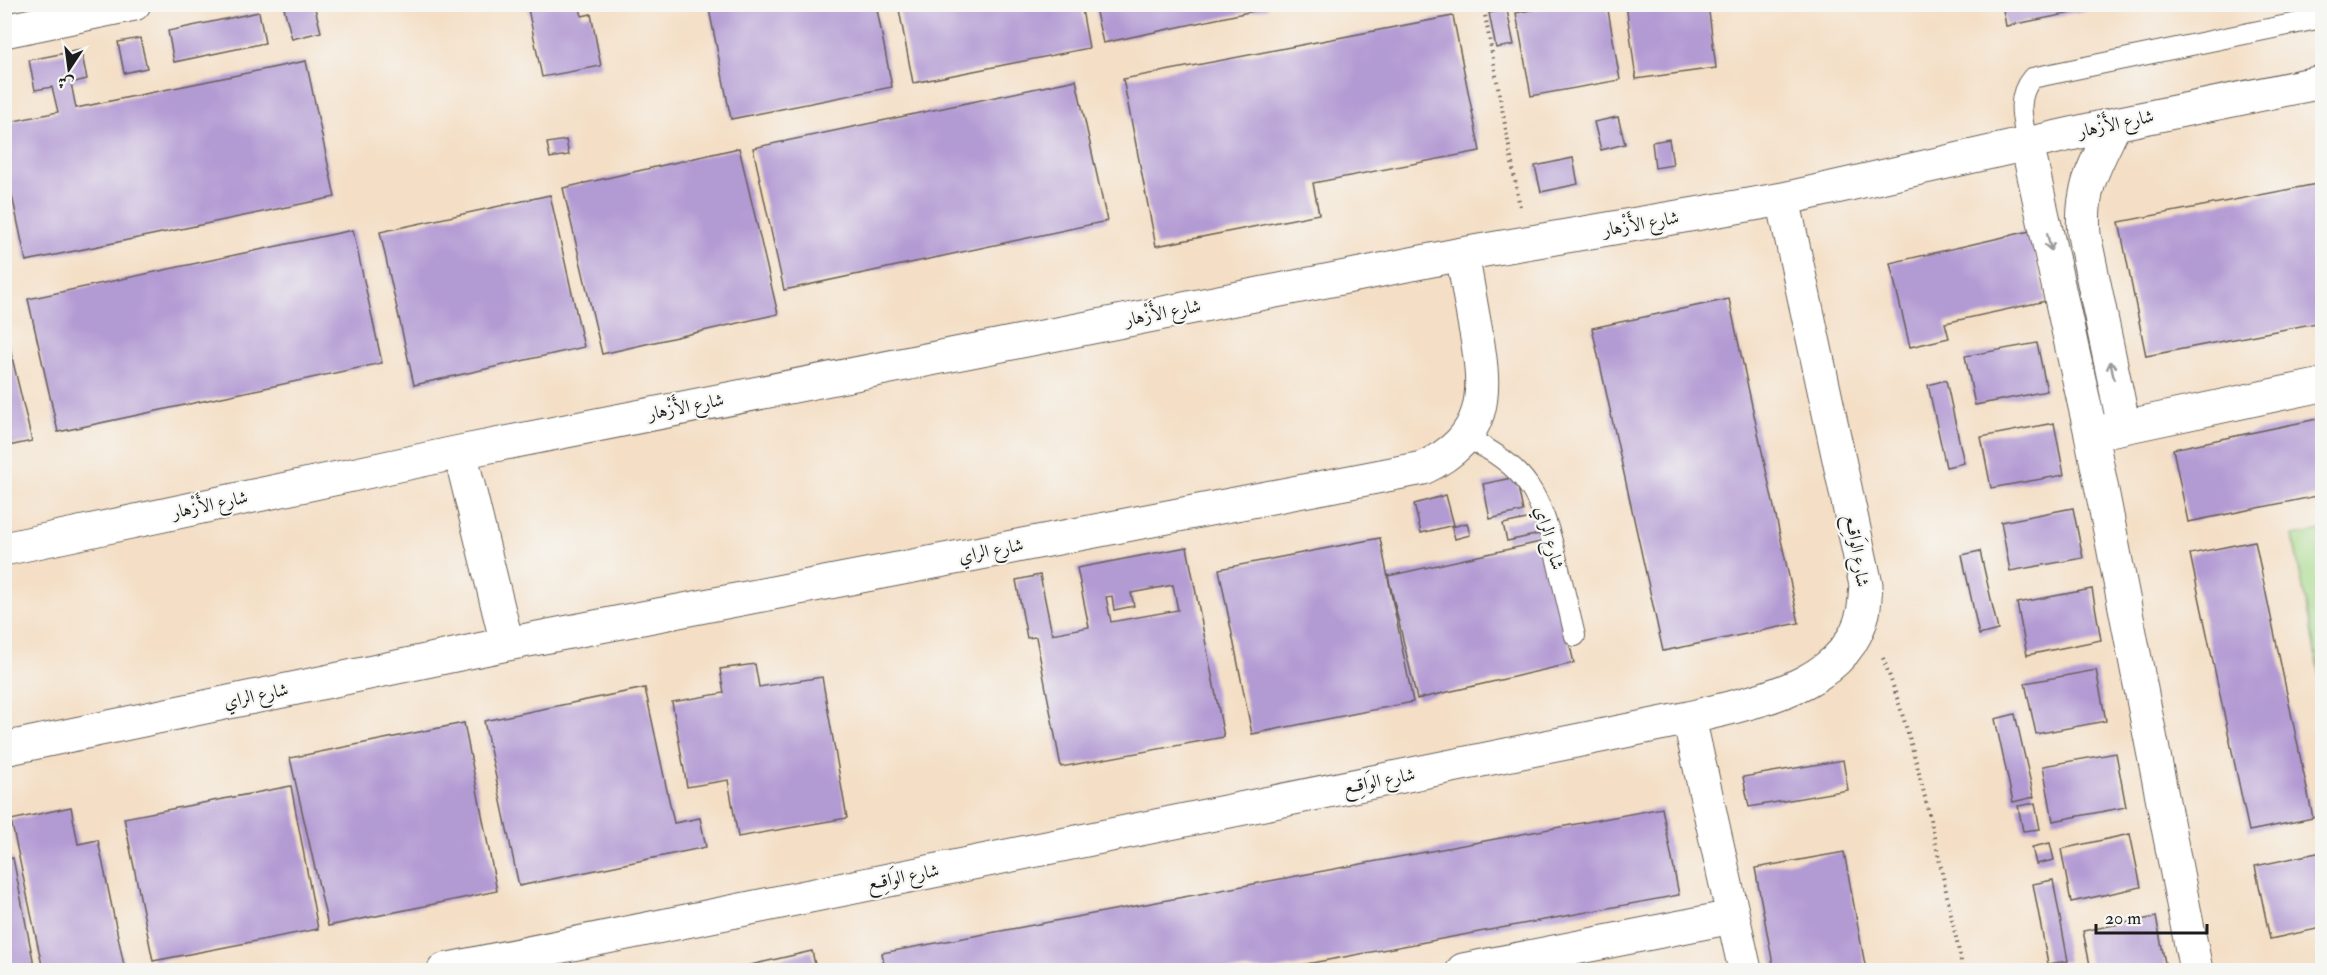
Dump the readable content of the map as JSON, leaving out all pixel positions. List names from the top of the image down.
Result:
{
  "streets": {
    "street": ["شارع الأَزْهار", "شارع الراي", "شارع الوَاقِع"]
  },
  "crossings": [
    ["شارع الأَزْهار", "شارع الراي"],
    ["شارع الأَزْهار", "شارع الوَاقِع"]
  ],
  "scale_bar": "20 m",
  "north": "bottom"
}
